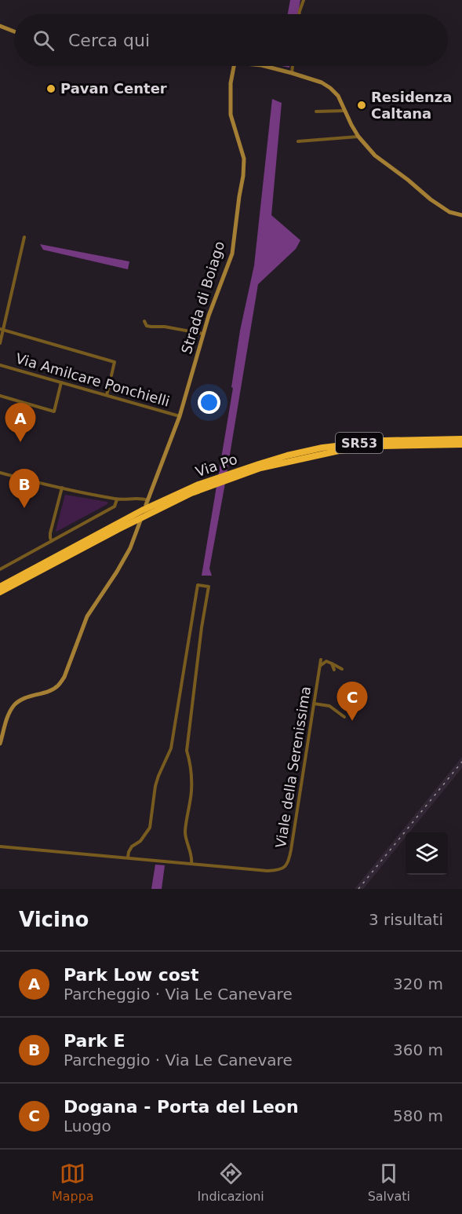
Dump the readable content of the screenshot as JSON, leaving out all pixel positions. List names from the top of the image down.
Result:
{
  "streets": {
    "highway": ["SR53", "Via Po"],
    "street": ["Strada di Boiago", "Via Amilcare Ponchielli", "Viale della Serenissima"]
  },
  "crossings": [
    ["Strada di Boiago", "Via Amilcare Ponchielli"]
  ],
  "places": ["Pavan Center", "Residenza Caltana"],
  "page": {
    "search": "Cerca qui",
    "pins": ["A", "B", "C"],
    "heading": ["Vicino", "3 risultati"],
    "list": [
      {
        "mark": "A",
        "name": "Park Low cost",
        "note": "Parcheggio · Via Le Canevare",
        "value": "320 m"
      },
      {
        "mark": "B",
        "name": "Park E",
        "note": "Parcheggio · Via Le Canevare",
        "value": "360 m"
      },
      {
        "mark": "C",
        "name": "Dogana - Porta del Leon",
        "note": "Luogo",
        "value": "580 m"
      }
    ],
    "nav": ["Mappa", "Indicazioni", "Salvati"]
  }
}
